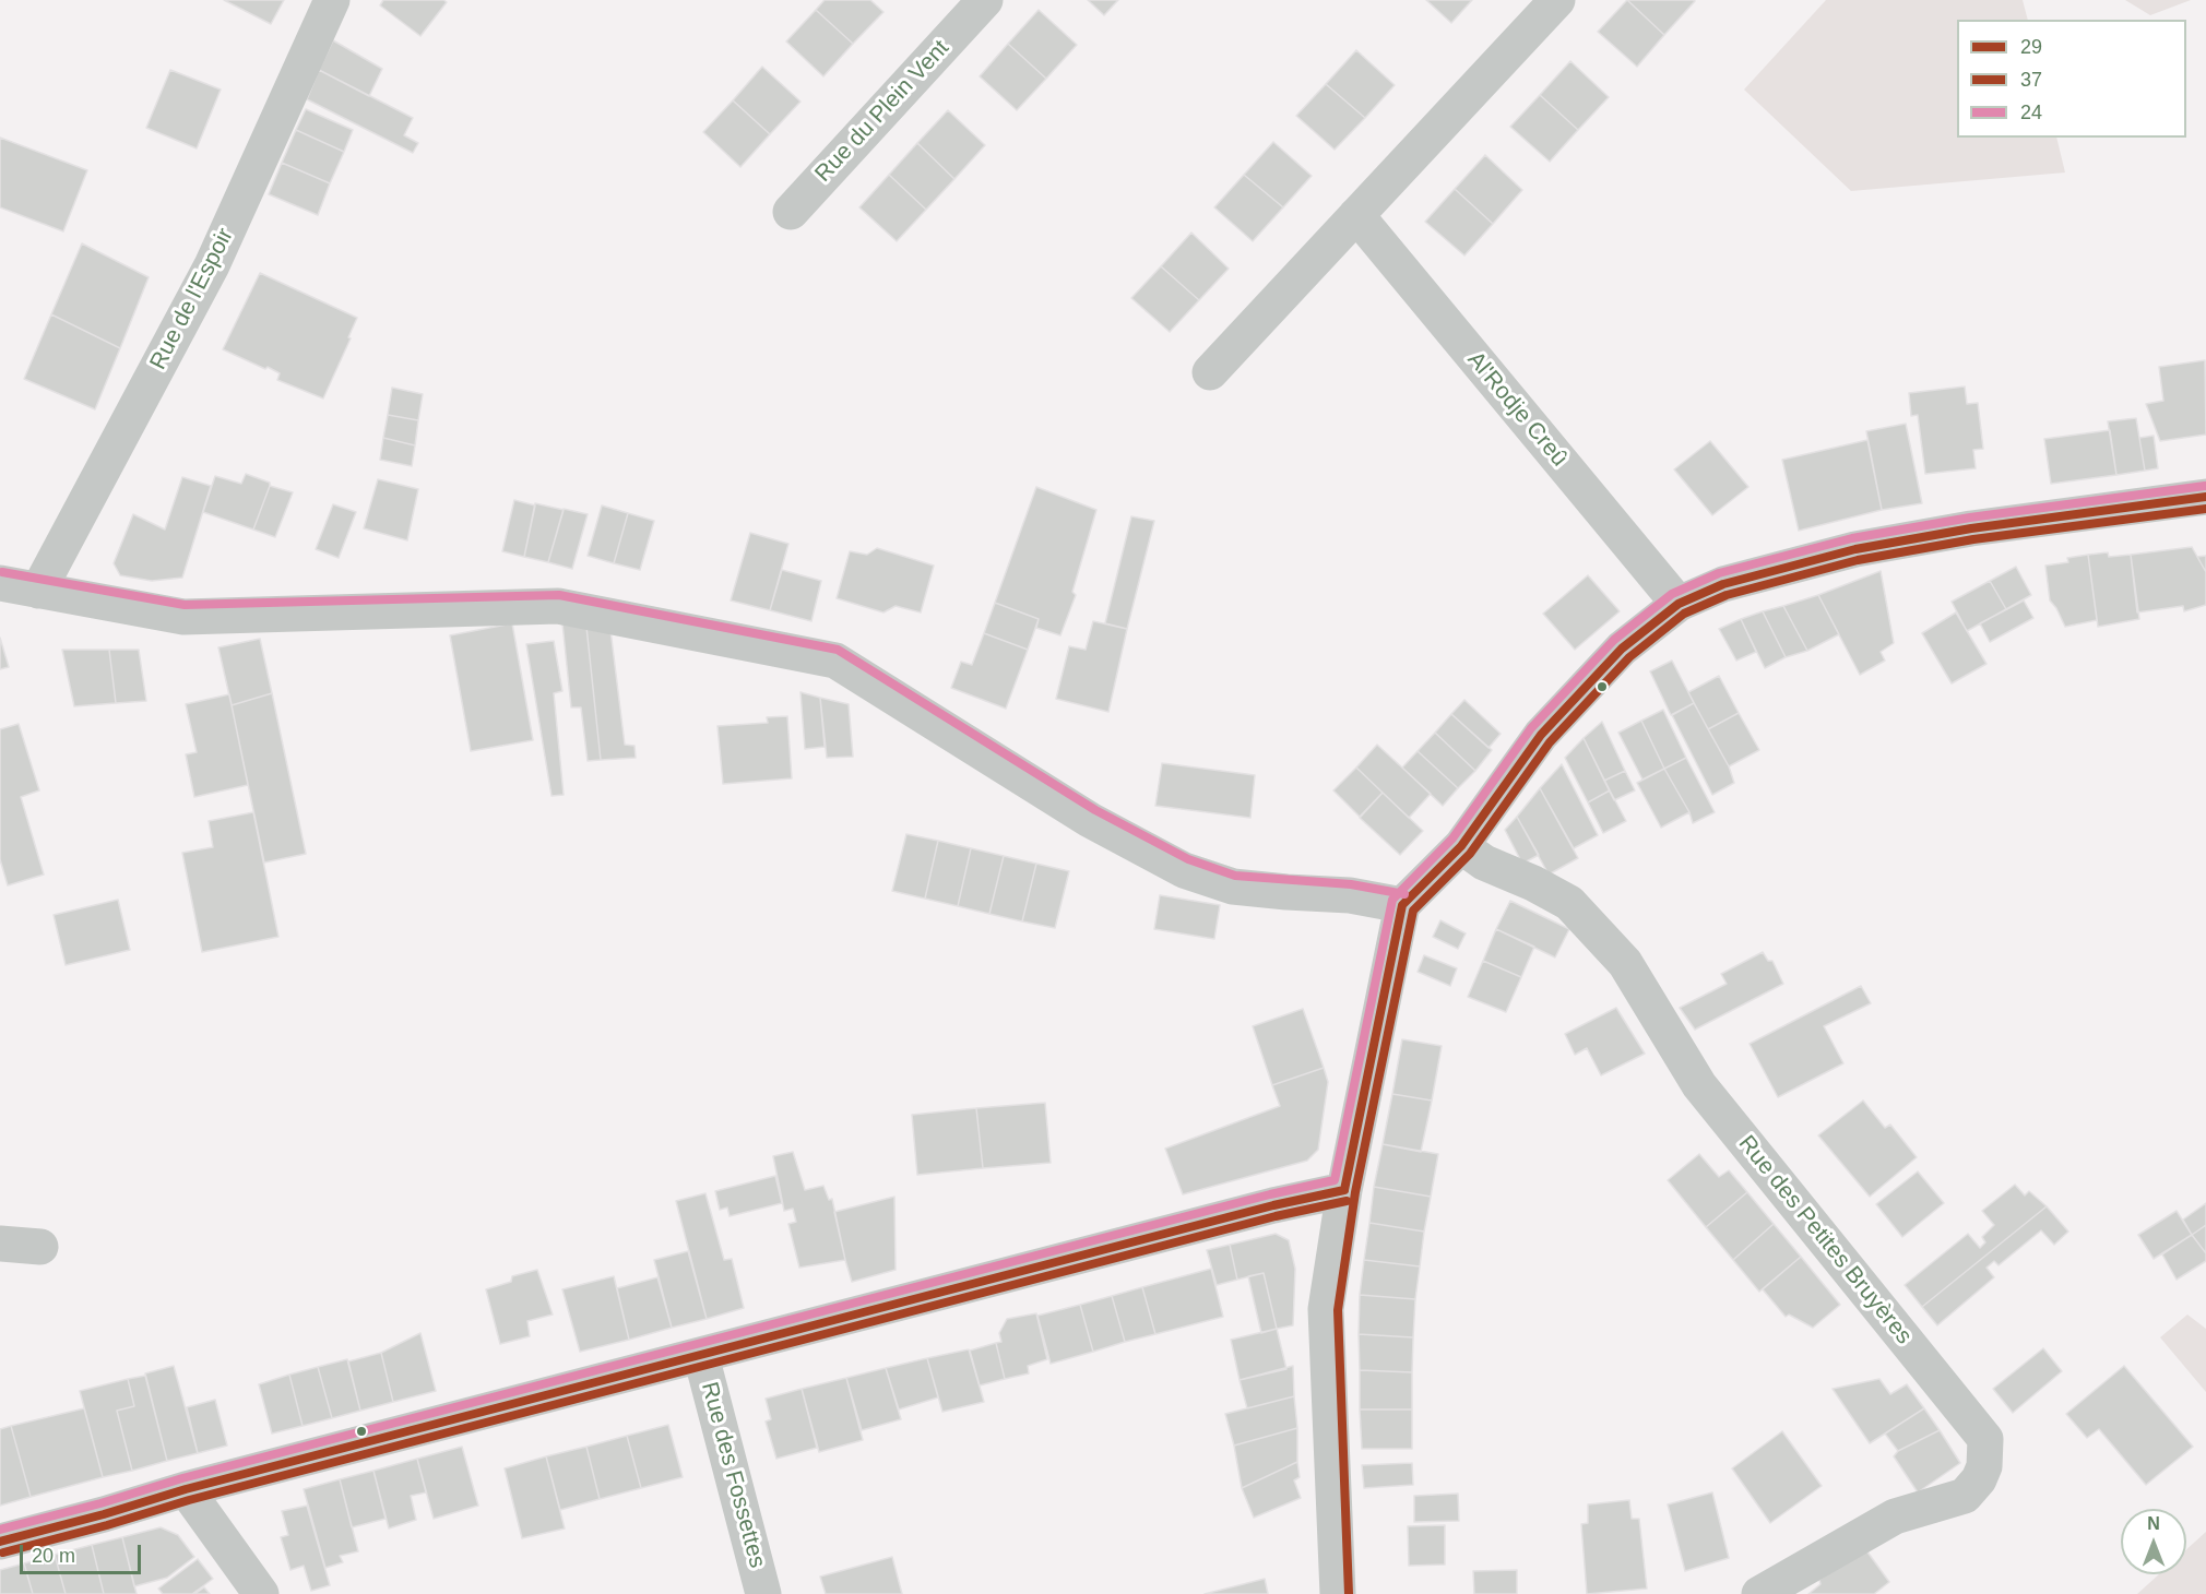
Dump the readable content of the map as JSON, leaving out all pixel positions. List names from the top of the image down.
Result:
{
  "streets": {
    "street": [
      "Rue du Plein Vent",
      "Rue de l'Espoir",
      "Al'Rodje Creû",
      "Rue des Petites Bruyères",
      "Rue des Fossettes"
    ]
  },
  "lines": ["transit line 24", "transit line 29", "transit line 37"],
  "legend": ["29", "37", "24"],
  "scale_bar": "20 m",
  "north": "top"
}
